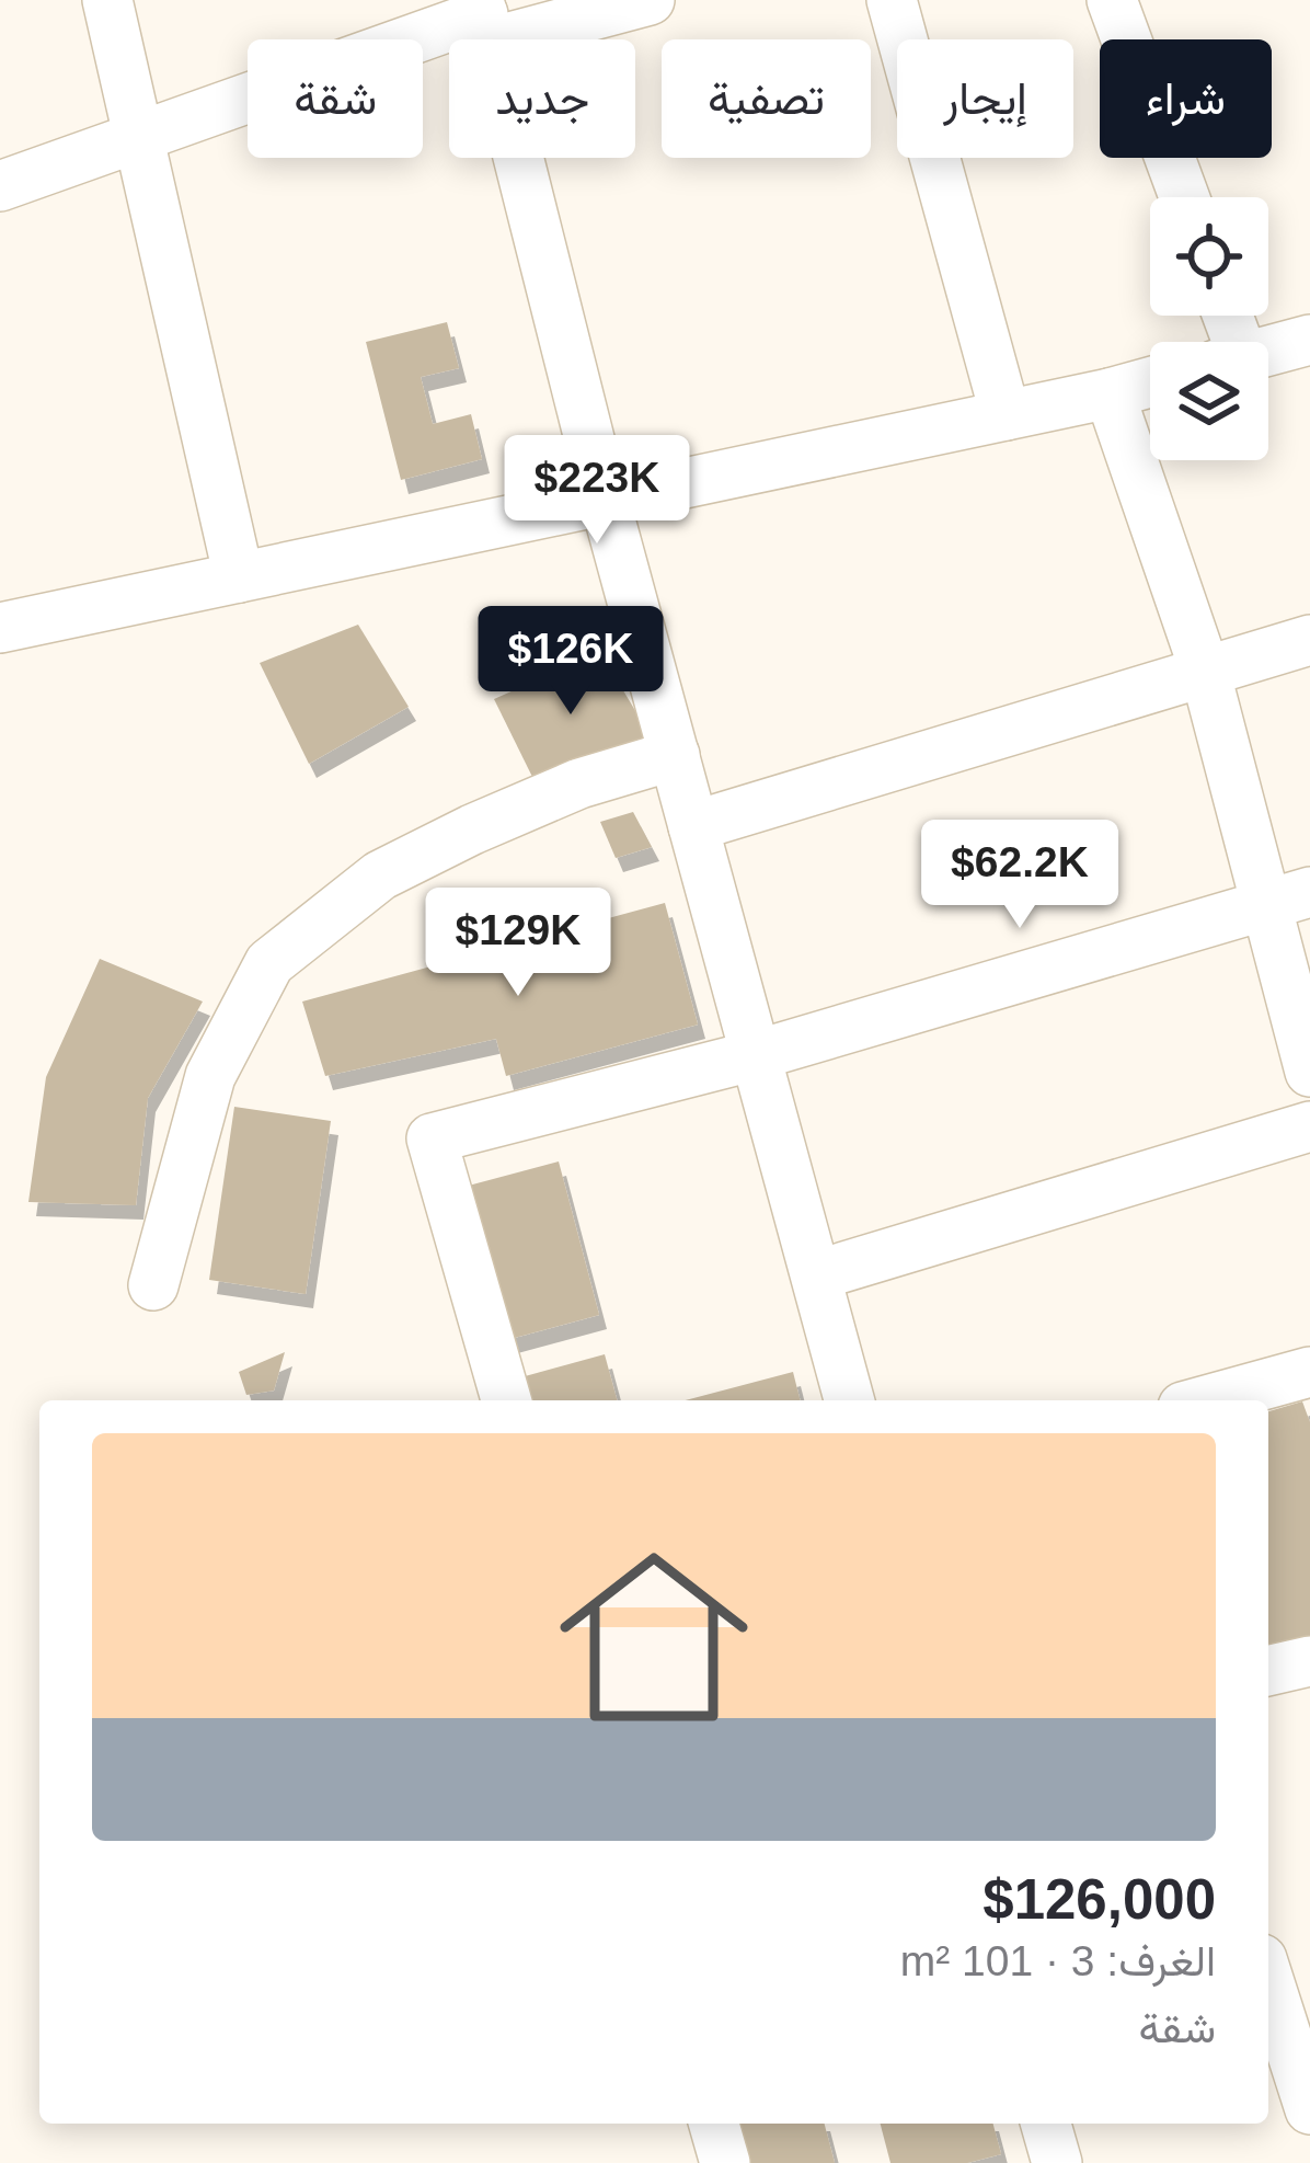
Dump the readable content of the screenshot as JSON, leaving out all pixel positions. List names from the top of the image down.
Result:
{
  "page": {
    "chip": [
      "شراء",
      "إيجار",
      "تصفية",
      "جديد",
      "شقة"
    ],
    "price": [
      "$223K",
      "$126K",
      "$62.2K",
      "$129K"
    ],
    "list": [
      {
        "name": "$126,000",
        "note": "الغرف: 3 · 101 m² · شقة"
      }
    ]
  }
}
